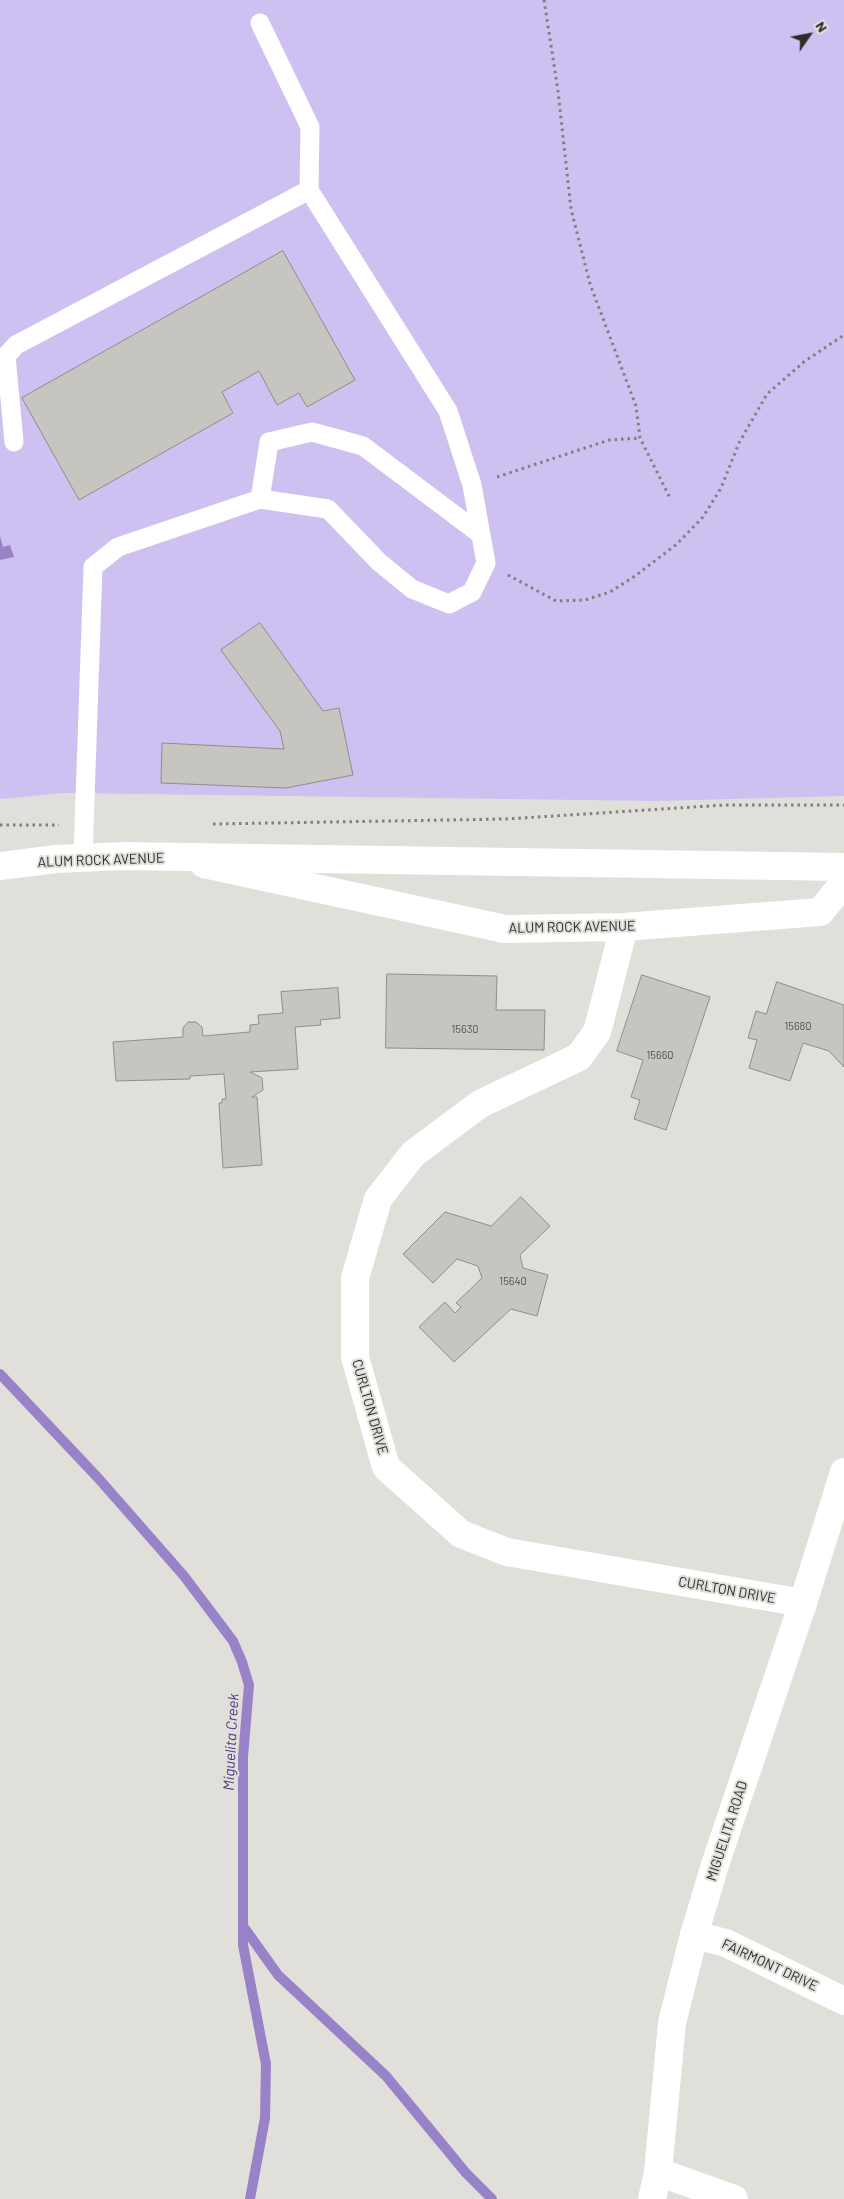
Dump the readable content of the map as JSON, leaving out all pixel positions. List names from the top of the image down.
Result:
{
  "streets": {
    "street": [
      "ALUM ROCK AVENUE",
      "CURLTON DRIVE",
      "MIGUELITA ROAD",
      "FAIRMONT DRIVE"
    ]
  },
  "crossings": [
    ["ALUM ROCK AVENUE", "CURLTON DRIVE"],
    ["CURLTON DRIVE", "MIGUELITA ROAD"],
    ["MIGUELITA ROAD", "FAIRMONT DRIVE"]
  ],
  "water": ["Miguelita Creek"],
  "house_numbers": [
    "15680",
    "15630",
    "15660",
    "15640"
  ],
  "north": "top right"
}
